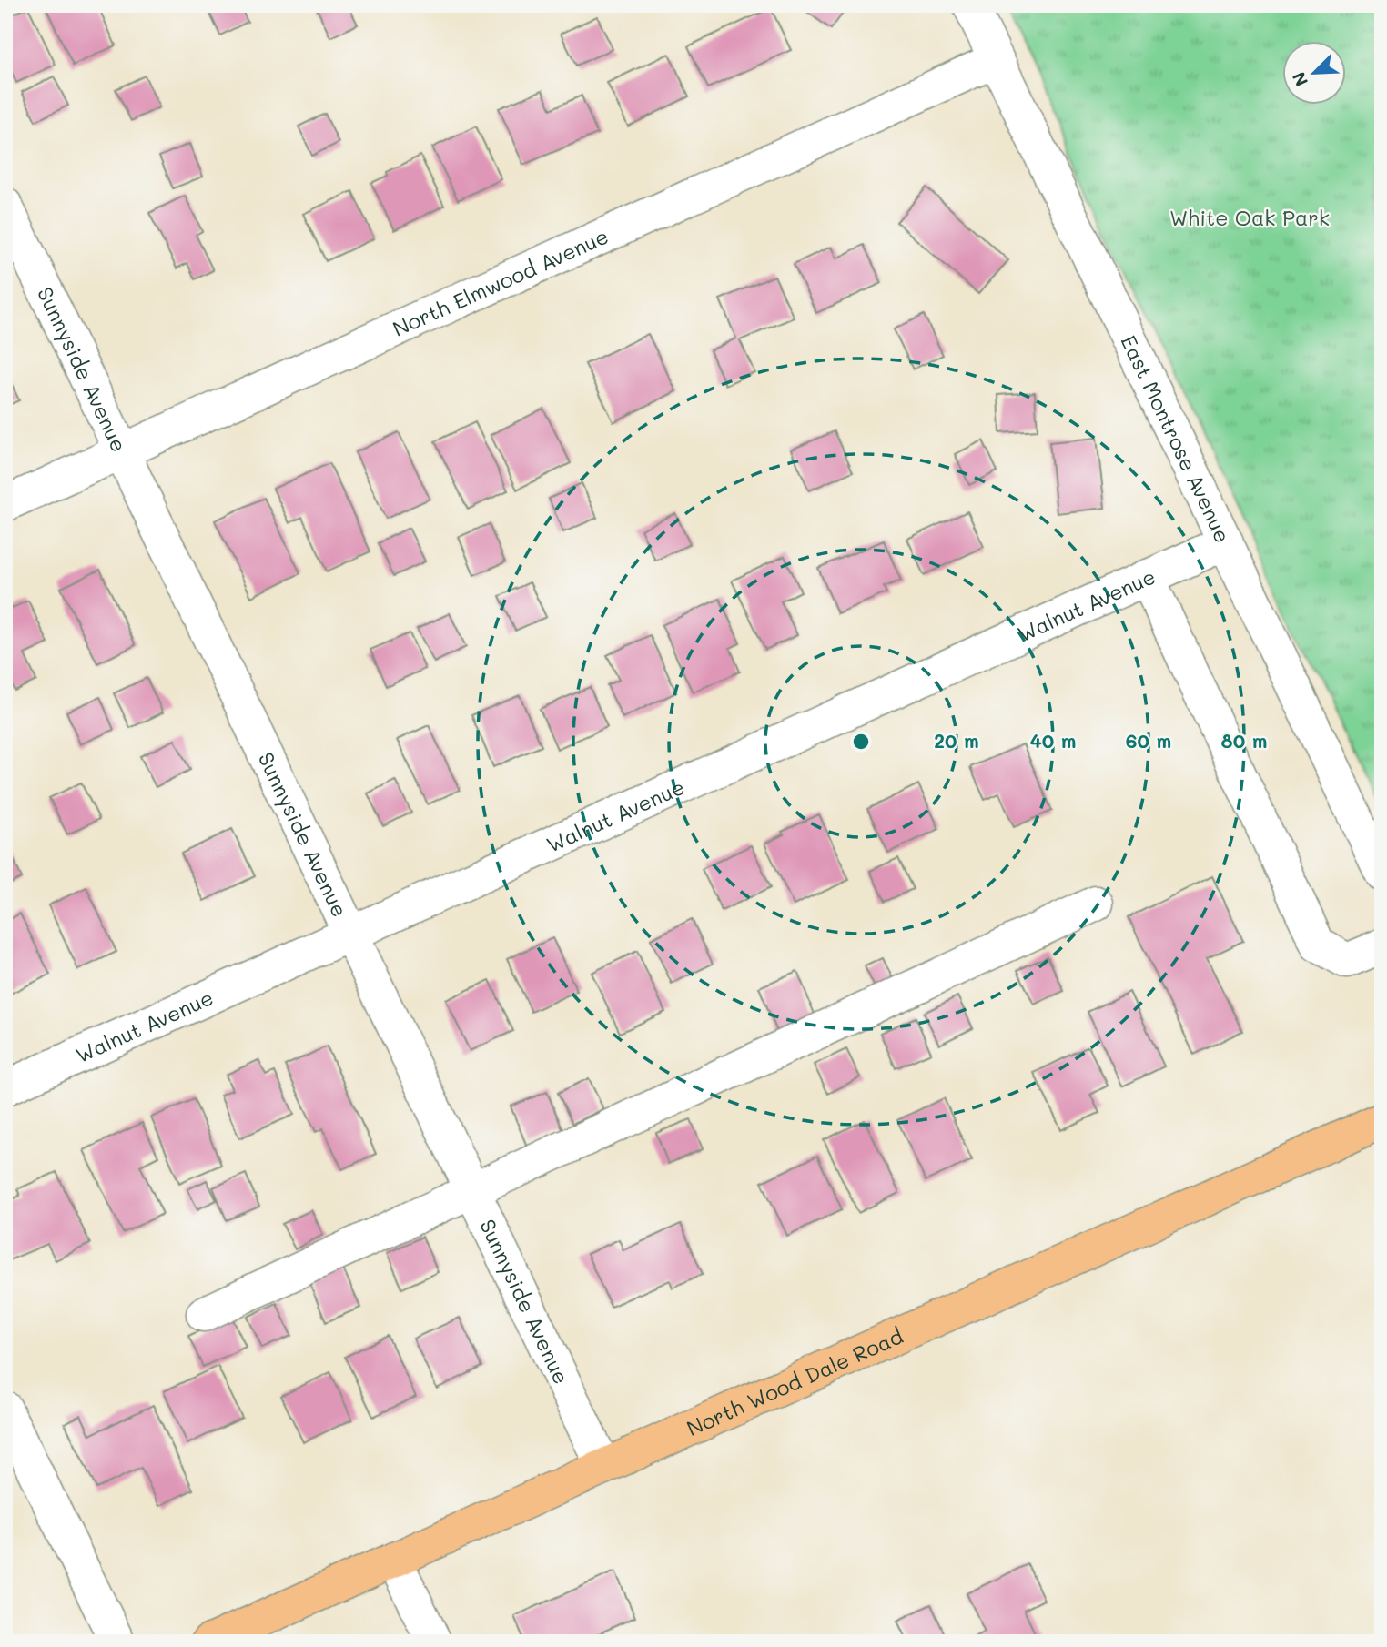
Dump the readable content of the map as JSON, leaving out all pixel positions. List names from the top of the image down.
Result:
{
  "streets": {
    "main road": ["North Wood Dale Road"],
    "street": [
      "North Elmwood Avenue",
      "Sunnyside Avenue",
      "East Montrose Avenue",
      "Walnut Avenue"
    ]
  },
  "crossings": [
    ["North Elmwood Avenue", "Sunnyside Avenue"],
    ["North Elmwood Avenue", "East Montrose Avenue"],
    ["Sunnyside Avenue", "Walnut Avenue"],
    ["Sunnyside Avenue", "North Wood Dale Road"],
    ["East Montrose Avenue", "Walnut Avenue"]
  ],
  "parks": ["White Oak Park"],
  "north": "bottom left",
  "rings": [
    "20 m",
    "40 m",
    "60 m",
    "80 m"
  ]
}
